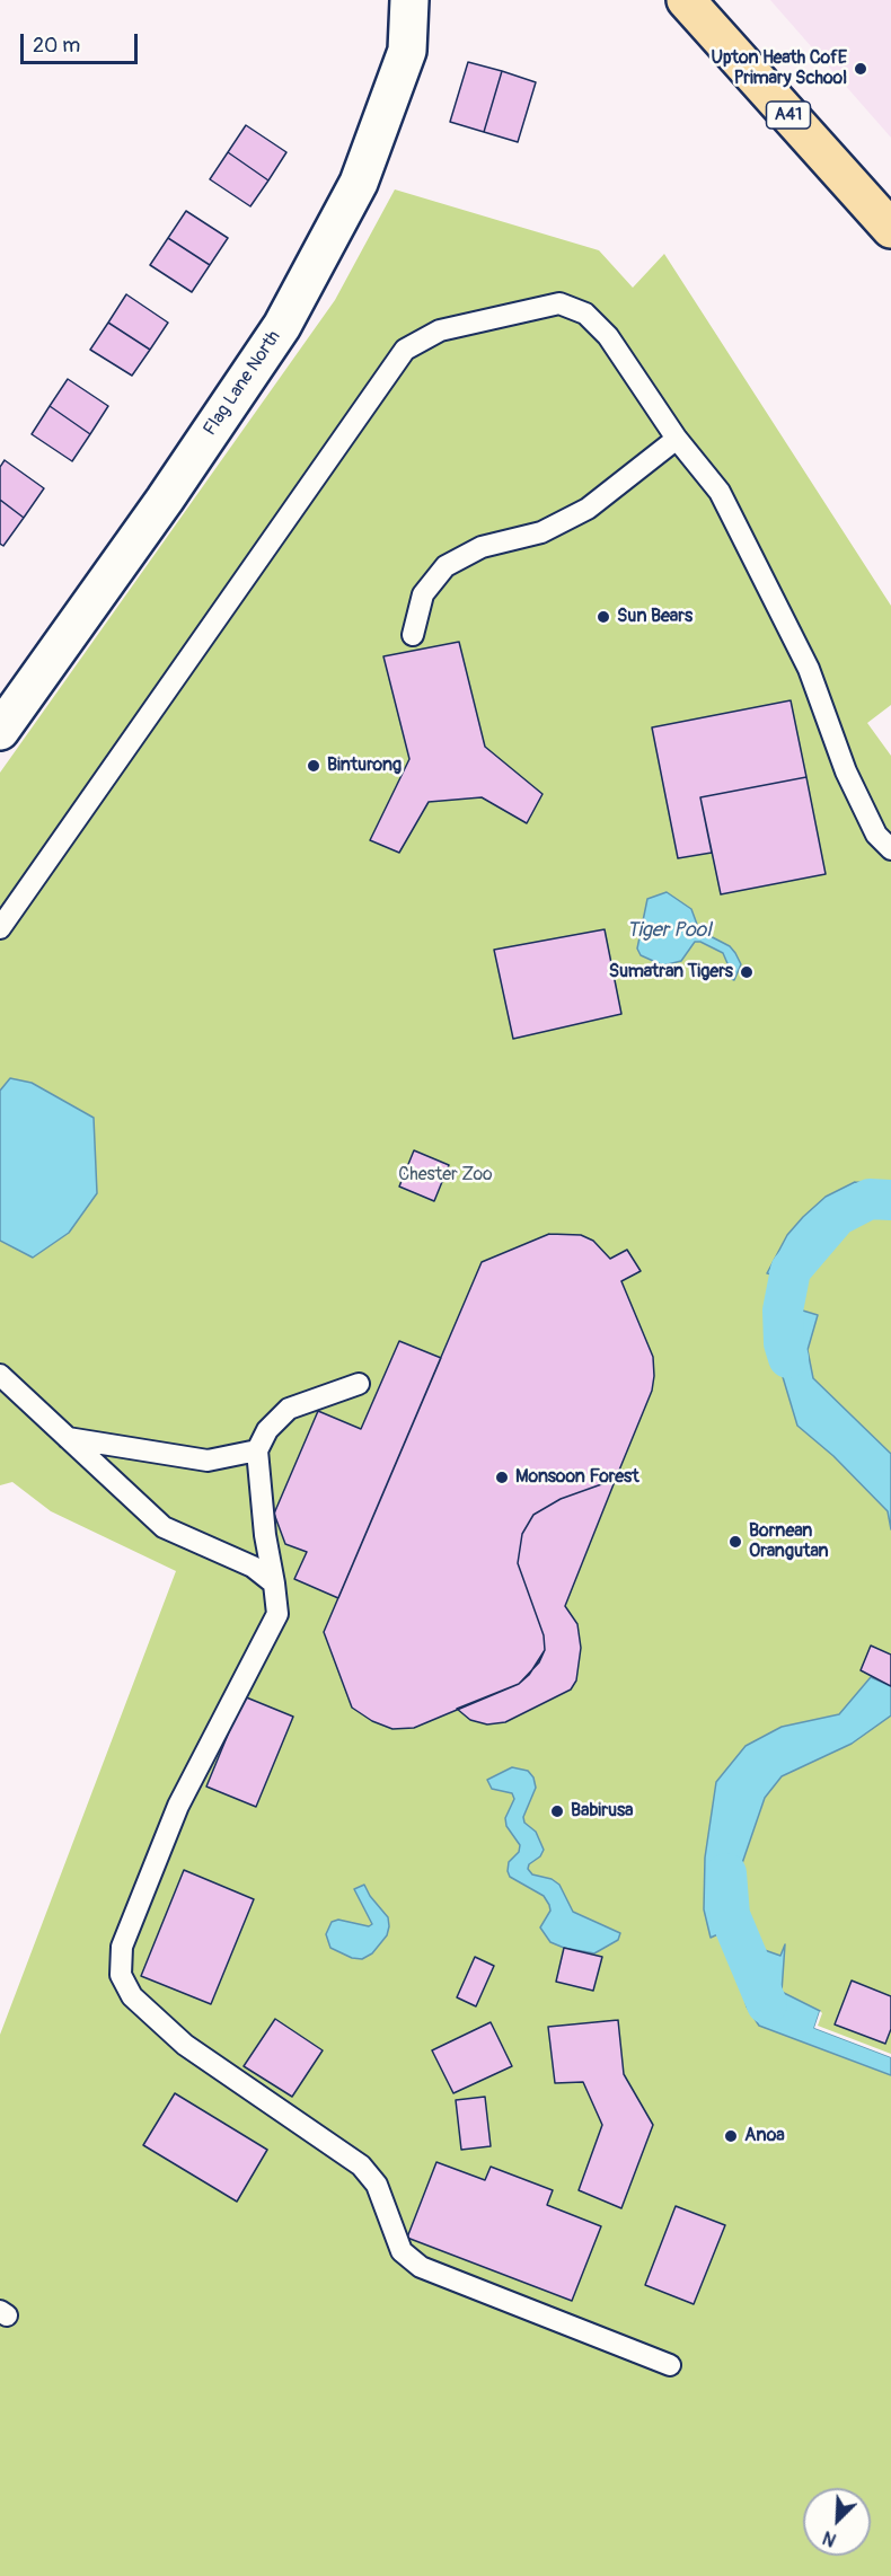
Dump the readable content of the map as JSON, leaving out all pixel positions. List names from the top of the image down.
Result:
{
  "streets": {
    "highway": ["A41"],
    "street": ["Flag Lane North"]
  },
  "water": ["Tiger Pool"],
  "parks": ["Chester Zoo"],
  "places": [
    "Upton Heath CofE Primary School",
    "Sun Bears",
    "Binturong",
    "Sumatran Tigers",
    "Monsoon Forest",
    "Bornean Orangutan",
    "Babirusa",
    "Anoa"
  ],
  "scale_bar": "20 m",
  "north": "bottom left"
}
